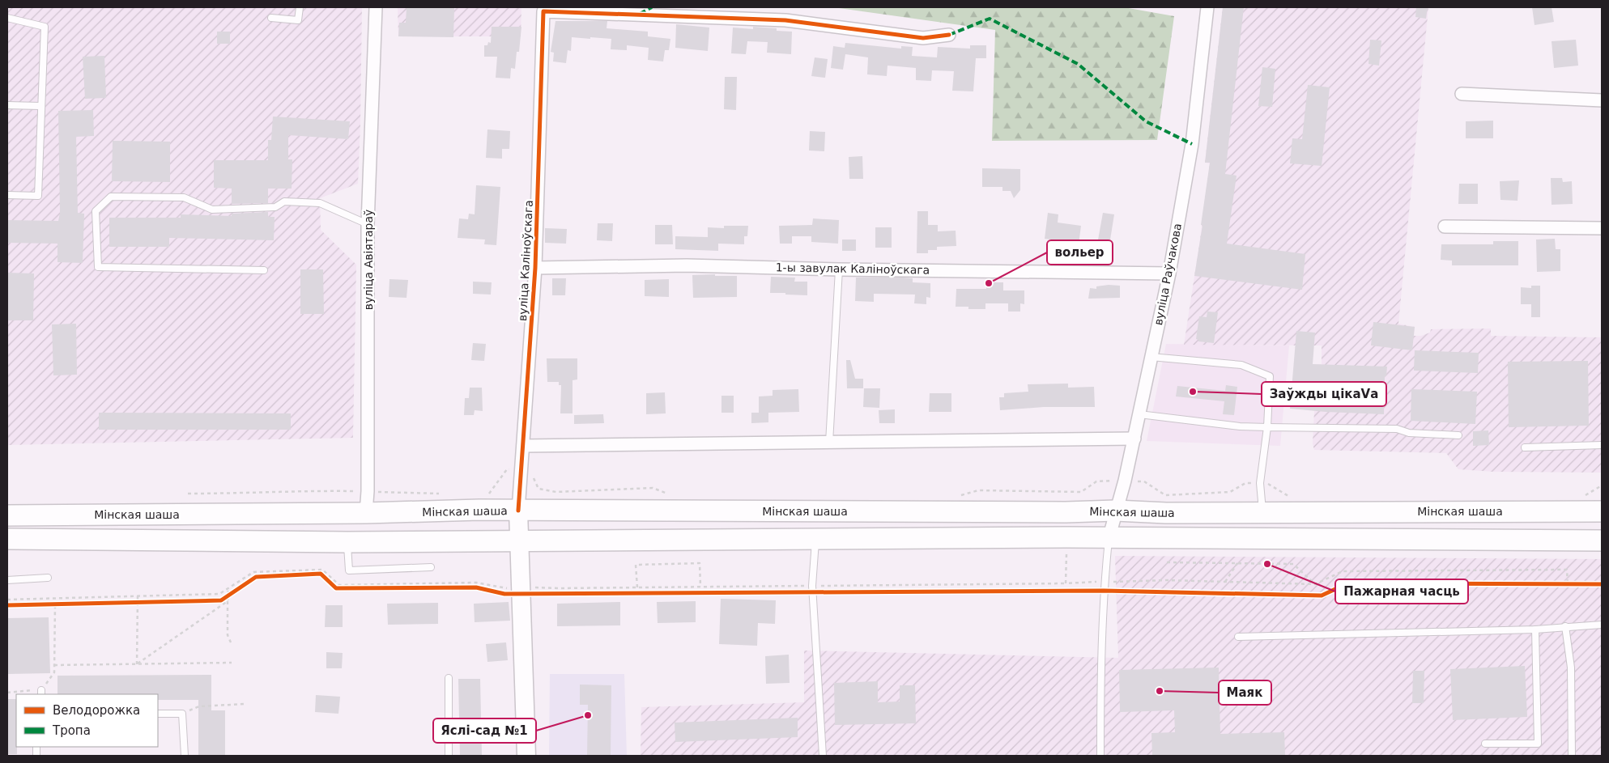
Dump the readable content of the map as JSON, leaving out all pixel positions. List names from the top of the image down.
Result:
{
  "streets": {
    "main road": ["вуліца Каліноўскага", "Мінская шаша"],
    "street": ["вуліца Авіятараў", "1-ы завулак Каліноўскага", "вуліца Раўчакова"]
  },
  "crossings": [
    ["вуліца Авіятараў", "Мінская шаша"],
    ["вуліца Каліноўскага", "1-ы завулак Каліноўскага"],
    ["вуліца Каліноўскага", "Мінская шаша"],
    ["1-ы завулак Каліноўскага", "вуліца Раўчакова"],
    ["вуліца Раўчакова", "Мінская шаша"]
  ],
  "places": [
    "вольер",
    "Заўжды цікаVа",
    "Пажарная часць",
    "Маяк",
    "Яслі-сад №1"
  ],
  "legend": ["Велодорожка", "Тропа"]
}
